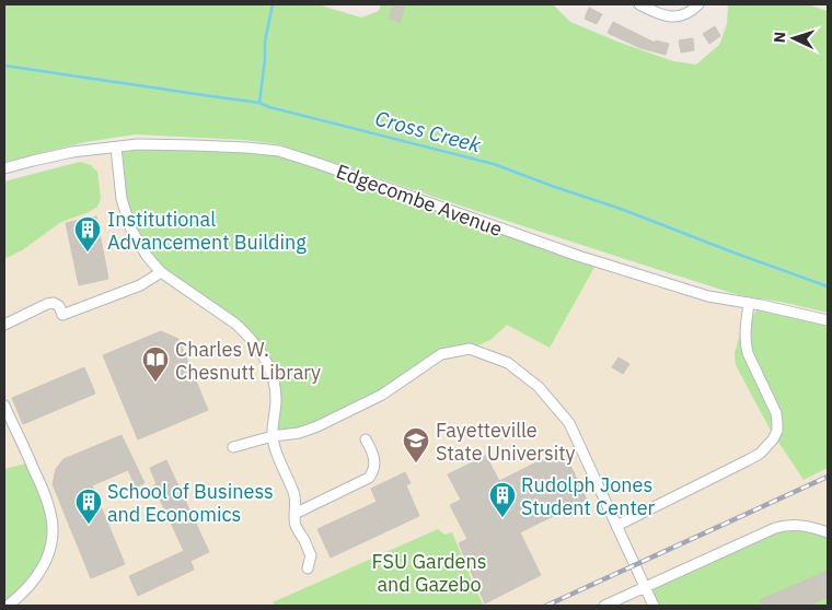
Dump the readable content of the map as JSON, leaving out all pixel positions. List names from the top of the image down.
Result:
{
  "streets": {
    "street": ["Edgecombe Avenue"]
  },
  "water": ["Cross Creek"],
  "parks": ["FSU Gardens and Gazebo"],
  "places": {
    "building": ["Institutional Advancement Building", "Rudolph Jones Student Center", "School of Business and Economics"],
    "library": ["Charles W. Chesnutt Library"],
    "school or university": ["Fayetteville State University"]
  },
  "north": "left"
}
